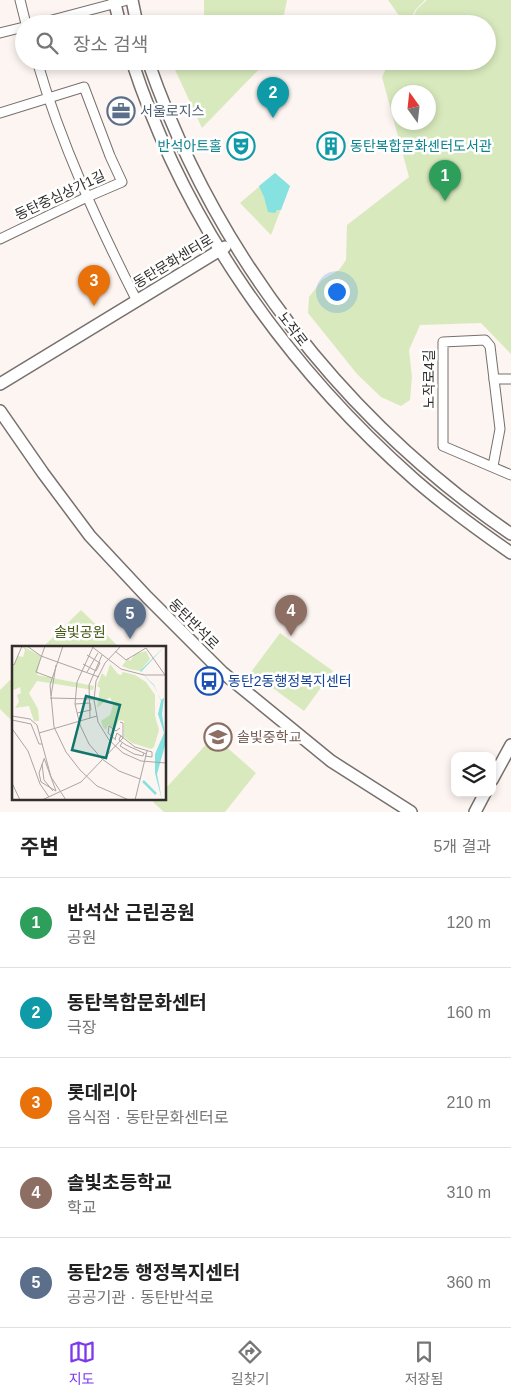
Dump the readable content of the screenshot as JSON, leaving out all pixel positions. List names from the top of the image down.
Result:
{
  "streets": {
    "street": [
      "동탄중심상가1길",
      "동탄문화센터로",
      "노작로",
      "노작로4길",
      "동탄반석로"
    ]
  },
  "crossings": [
    ["동탄문화센터로", "노작로"]
  ],
  "parks": ["솔빛공원"],
  "places": {
    "office": ["서울로지스"],
    "theatre": ["반석아트홀"],
    "building": ["동탄복합문화센터도서관"],
    "bus stop": ["동탄2동행정복지센터"],
    "school or university": ["솔빛중학교"]
  },
  "north": "top",
  "page": {
    "search": "장소 검색",
    "pins": [
      "2",
      "1",
      "3",
      "4",
      "5"
    ],
    "heading": ["주변", "5개 결과"],
    "list": [
      {
        "mark": "1",
        "name": "반석산 근린공원",
        "note": "공원",
        "value": "120 m"
      },
      {
        "mark": "2",
        "name": "동탄복합문화센터",
        "note": "극장",
        "value": "160 m"
      },
      {
        "mark": "3",
        "name": "롯데리아",
        "note": "음식점 · 동탄문화센터로",
        "value": "210 m"
      },
      {
        "mark": "4",
        "name": "솔빛초등학교",
        "note": "학교",
        "value": "310 m"
      },
      {
        "mark": "5",
        "name": "동탄2동 행정복지센터",
        "note": "공공기관 · 동탄반석로",
        "value": "360 m"
      }
    ],
    "nav": ["지도", "길찾기", "저장됨"]
  }
}
